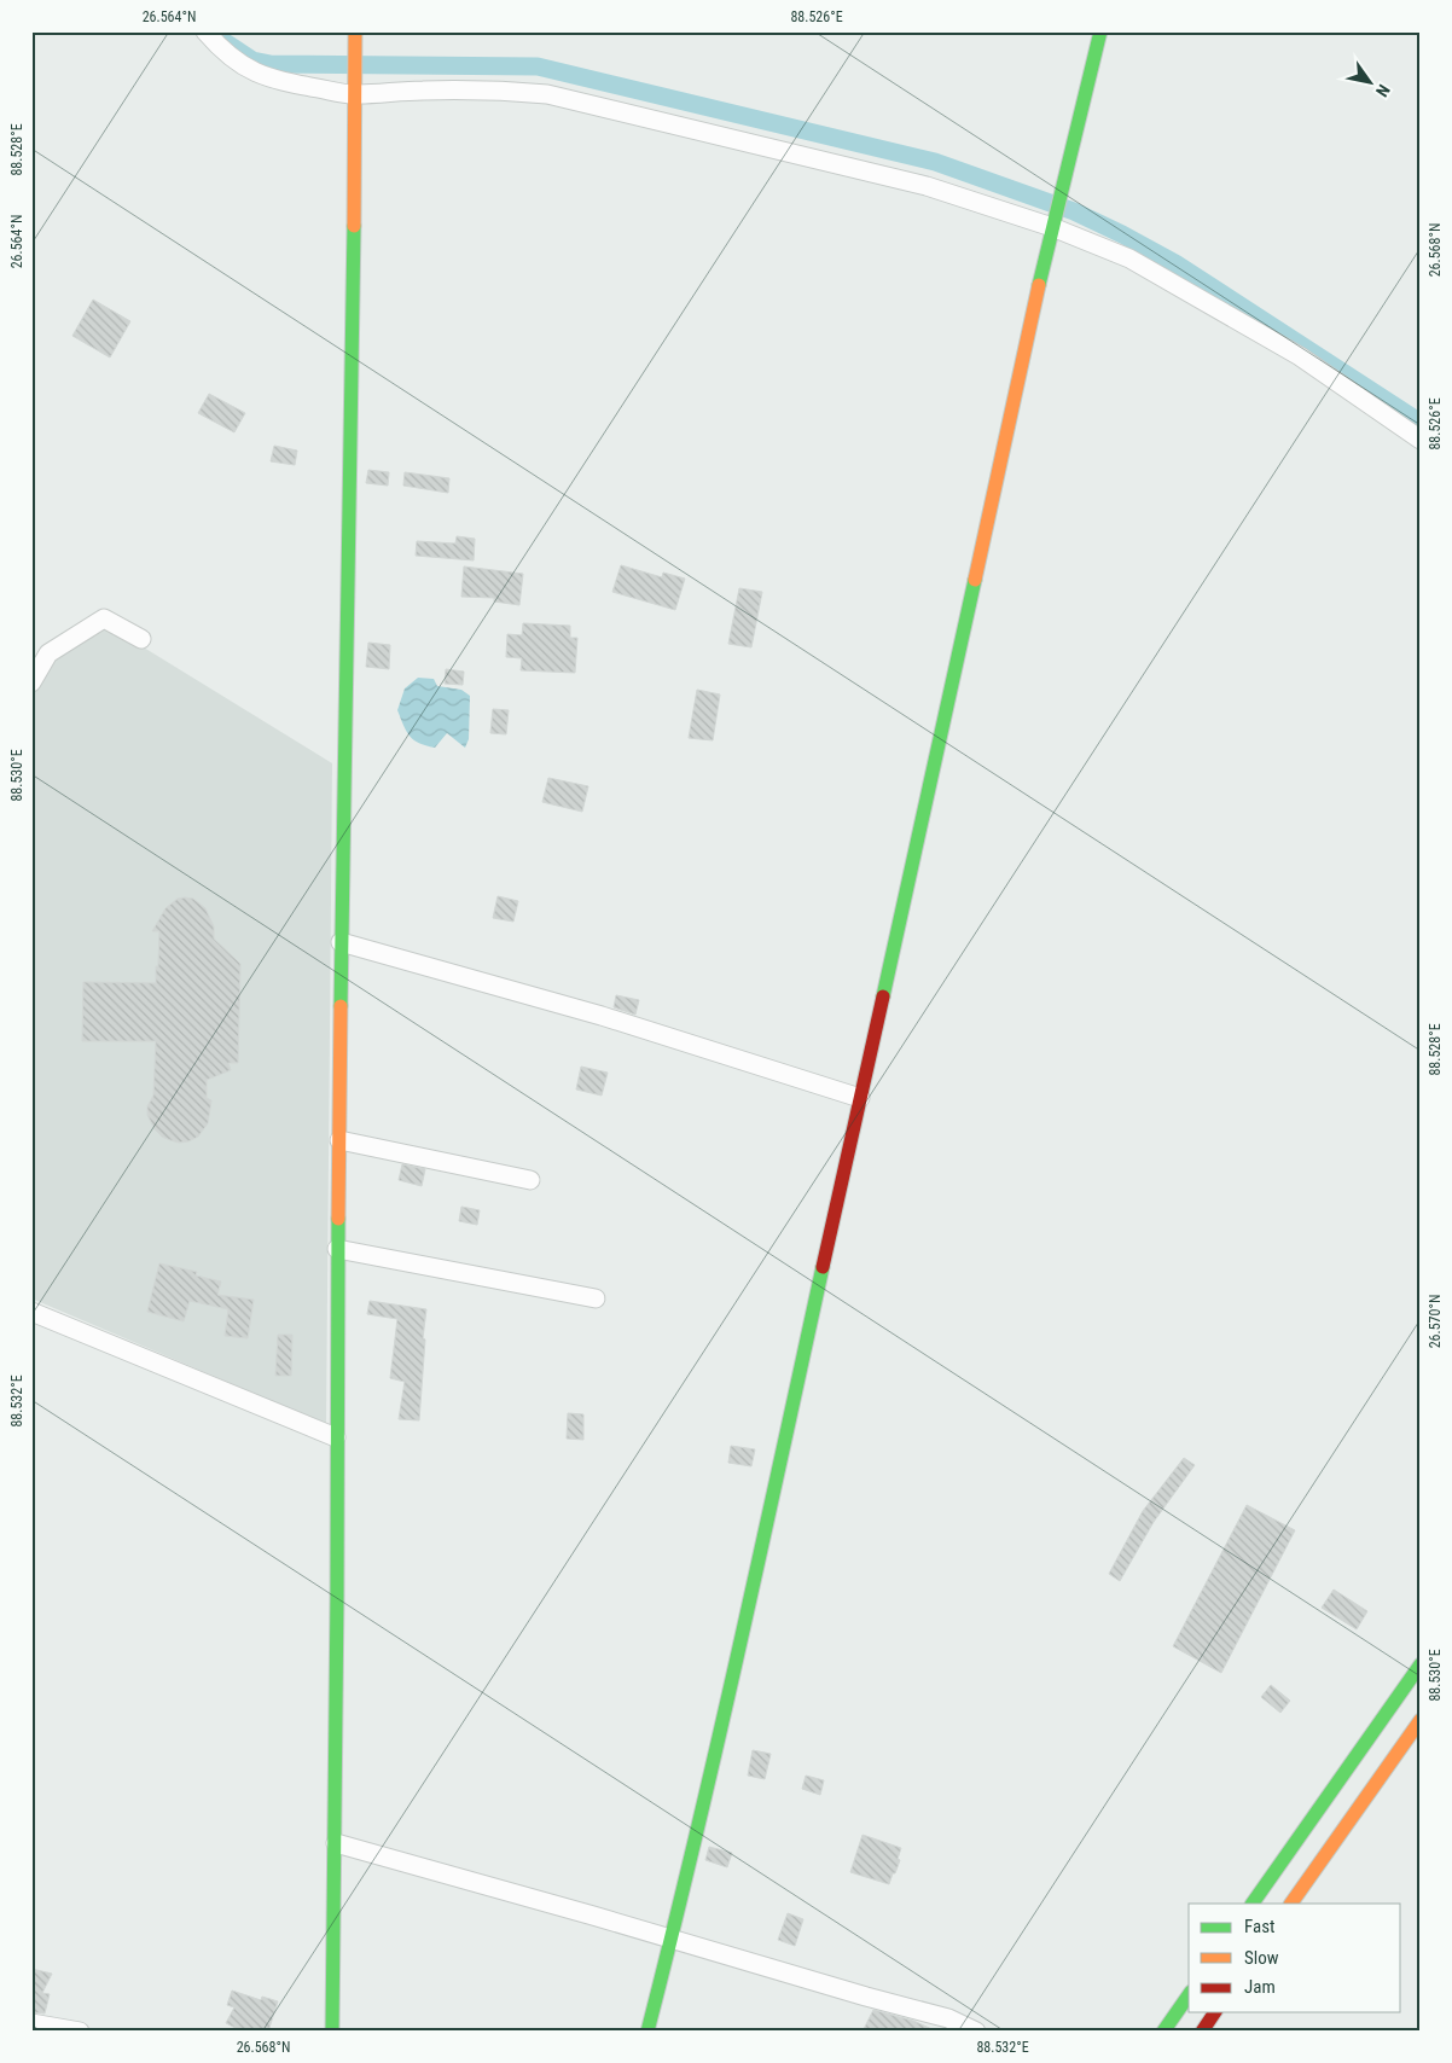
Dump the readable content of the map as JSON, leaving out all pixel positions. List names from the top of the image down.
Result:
{
  "legend": ["Fast", "Slow", "Jam"],
  "north": "bottom right",
  "coordinates": [
    "26.564°N",
    "88.526°E",
    "88.528°E",
    "26.568°N",
    "88.530°E",
    "26.570°N",
    "88.532°E"
  ]
}
